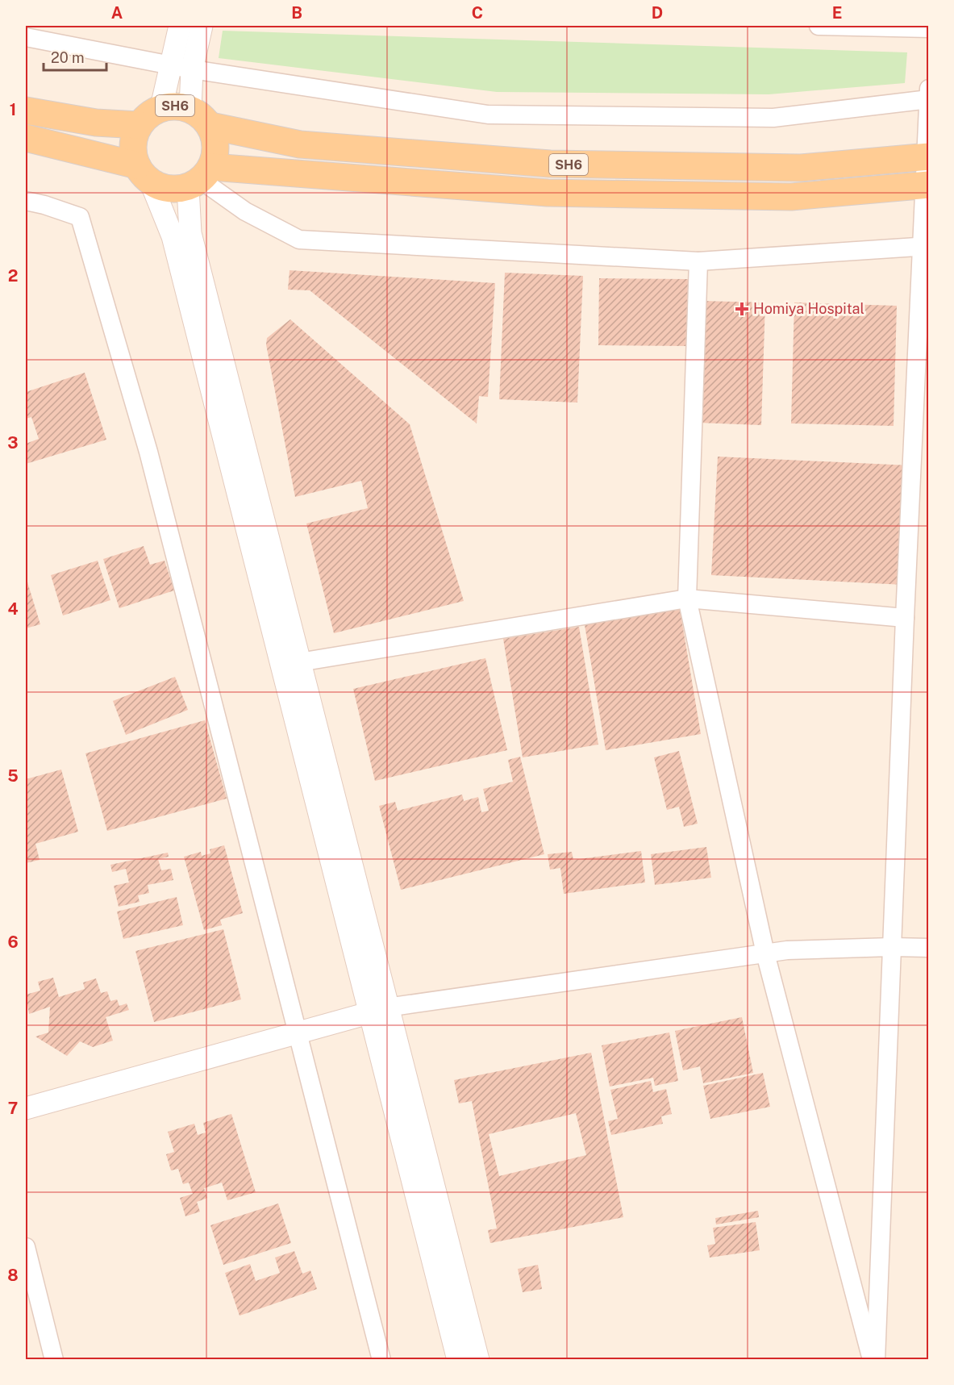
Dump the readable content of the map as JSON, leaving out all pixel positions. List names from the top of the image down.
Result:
{
  "streets": {
    "main road": ["SH6"]
  },
  "places": {
    "health": ["Homiya Hospital"]
  },
  "scale_bar": "20 m",
  "grid": {
    "columns": [
      "A",
      "B",
      "C",
      "D",
      "E"
    ],
    "rows": [
      "1",
      "2",
      "3",
      "4",
      "5",
      "6",
      "7",
      "8"
    ]
  }
}
